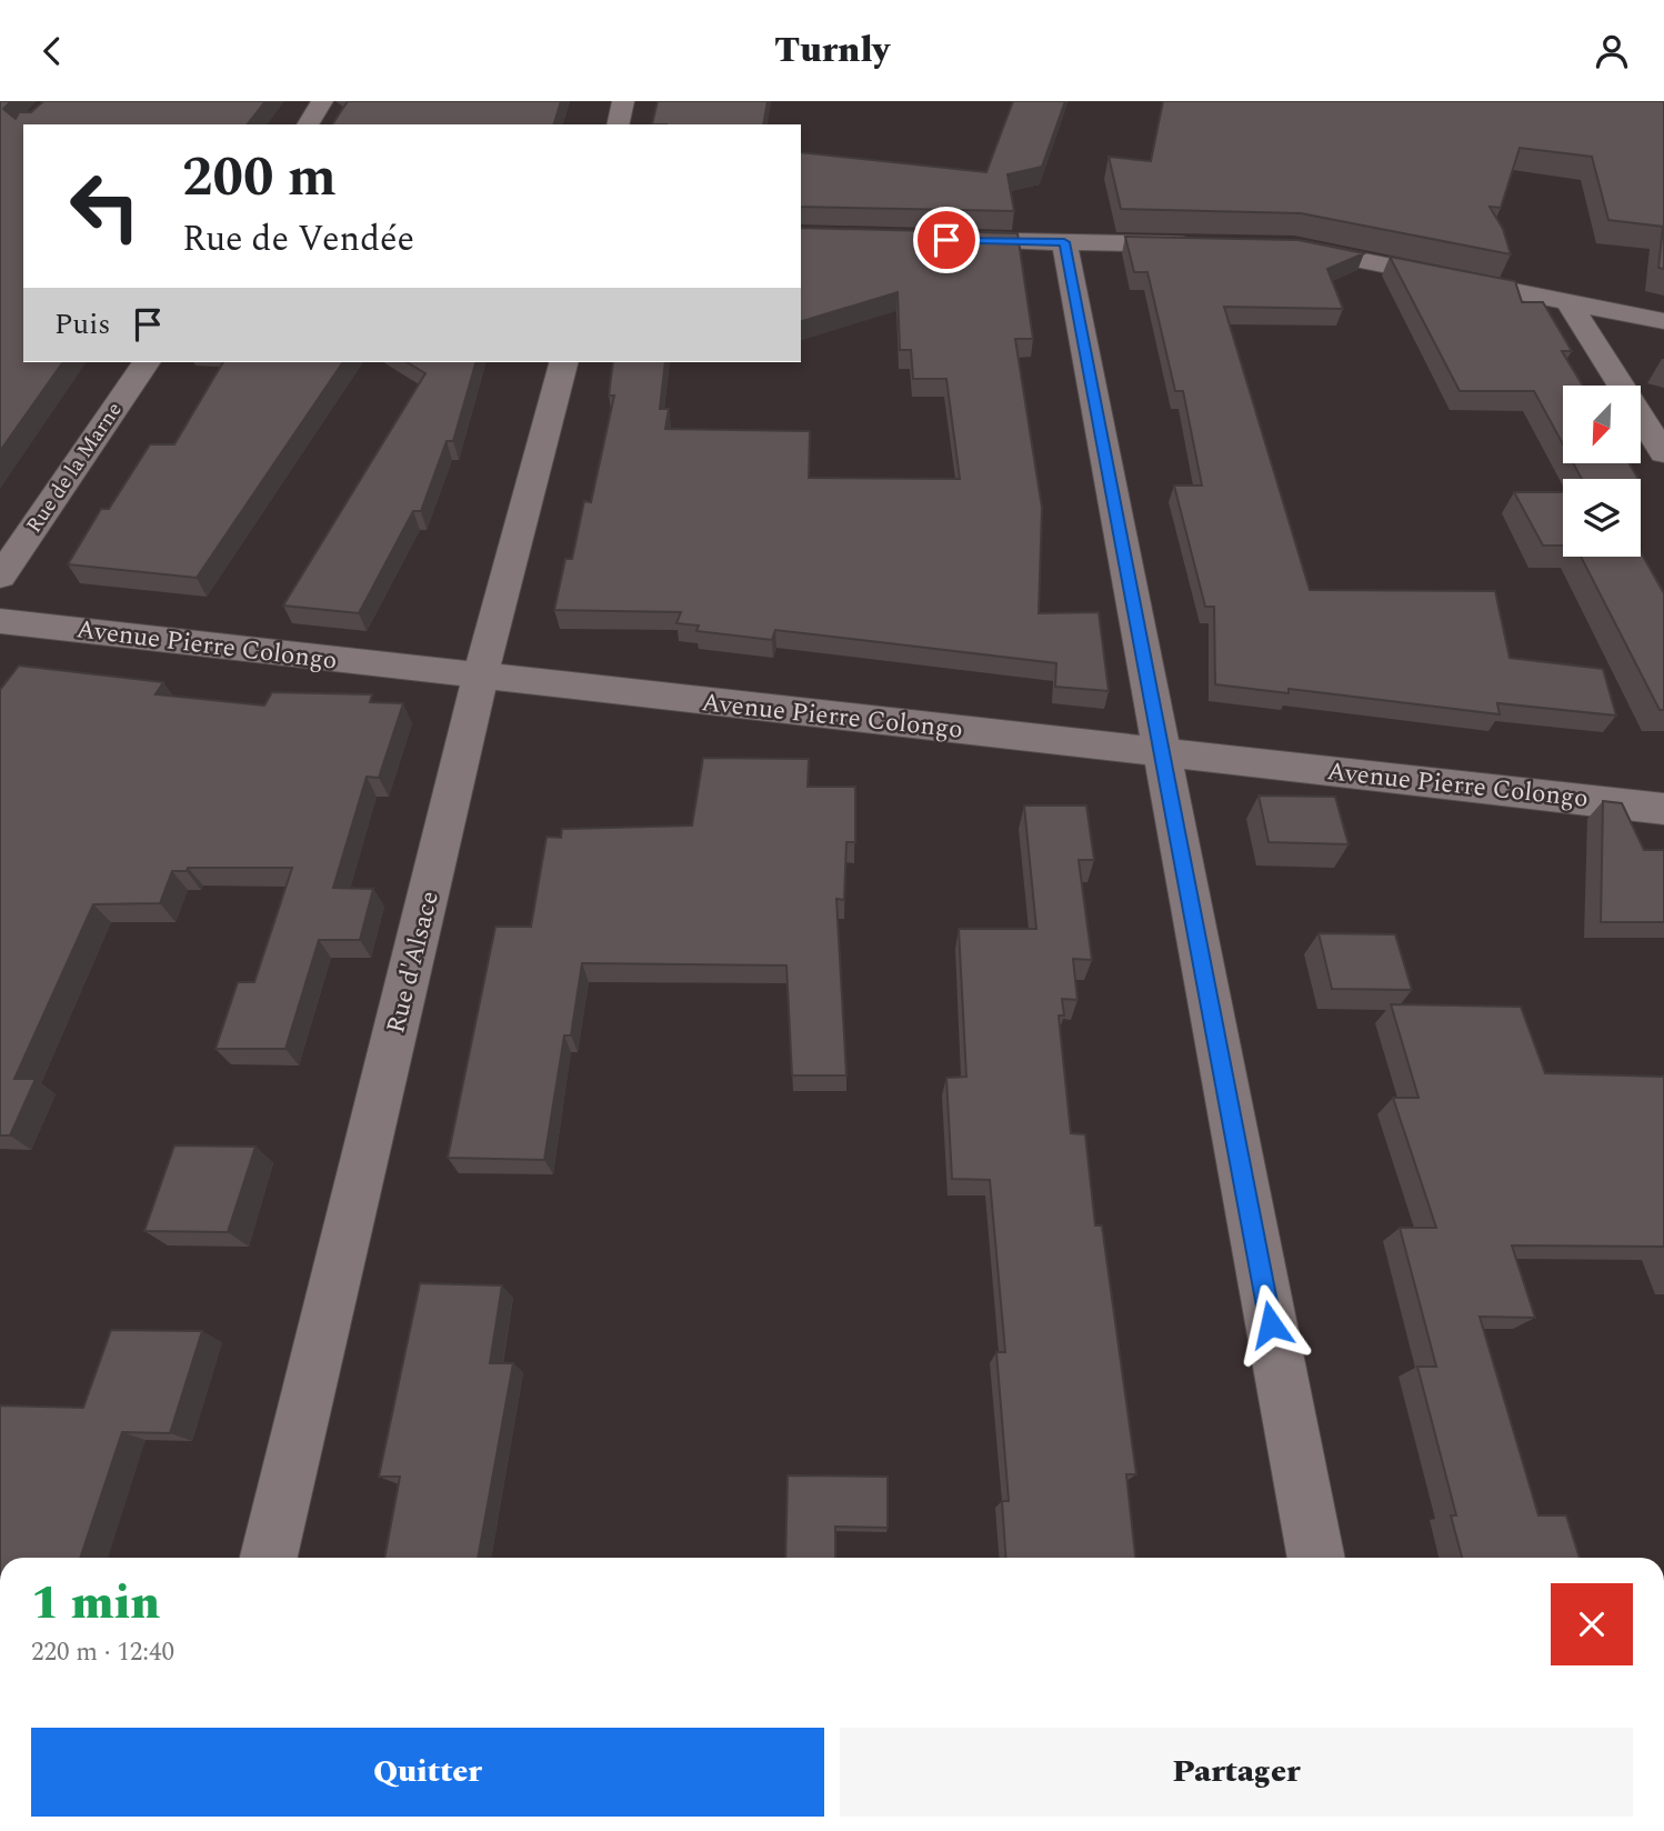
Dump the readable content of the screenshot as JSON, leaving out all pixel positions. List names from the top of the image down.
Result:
{
  "streets": {
    "street": ["Rue de la Marne", "Avenue Pierre Colongo", "Rue d'Alsace"]
  },
  "crossings": [
    ["Avenue Pierre Colongo", "Rue d'Alsace"]
  ],
  "north": "bottom left",
  "page": {
    "header": "Turnly",
    "turn": ["200 m", "Rue de Vendée"],
    "then": "Puis",
    "heading": ["1 min", "220 m · 12:40"],
    "buttons": ["Quitter", "Partager"]
  }
}
